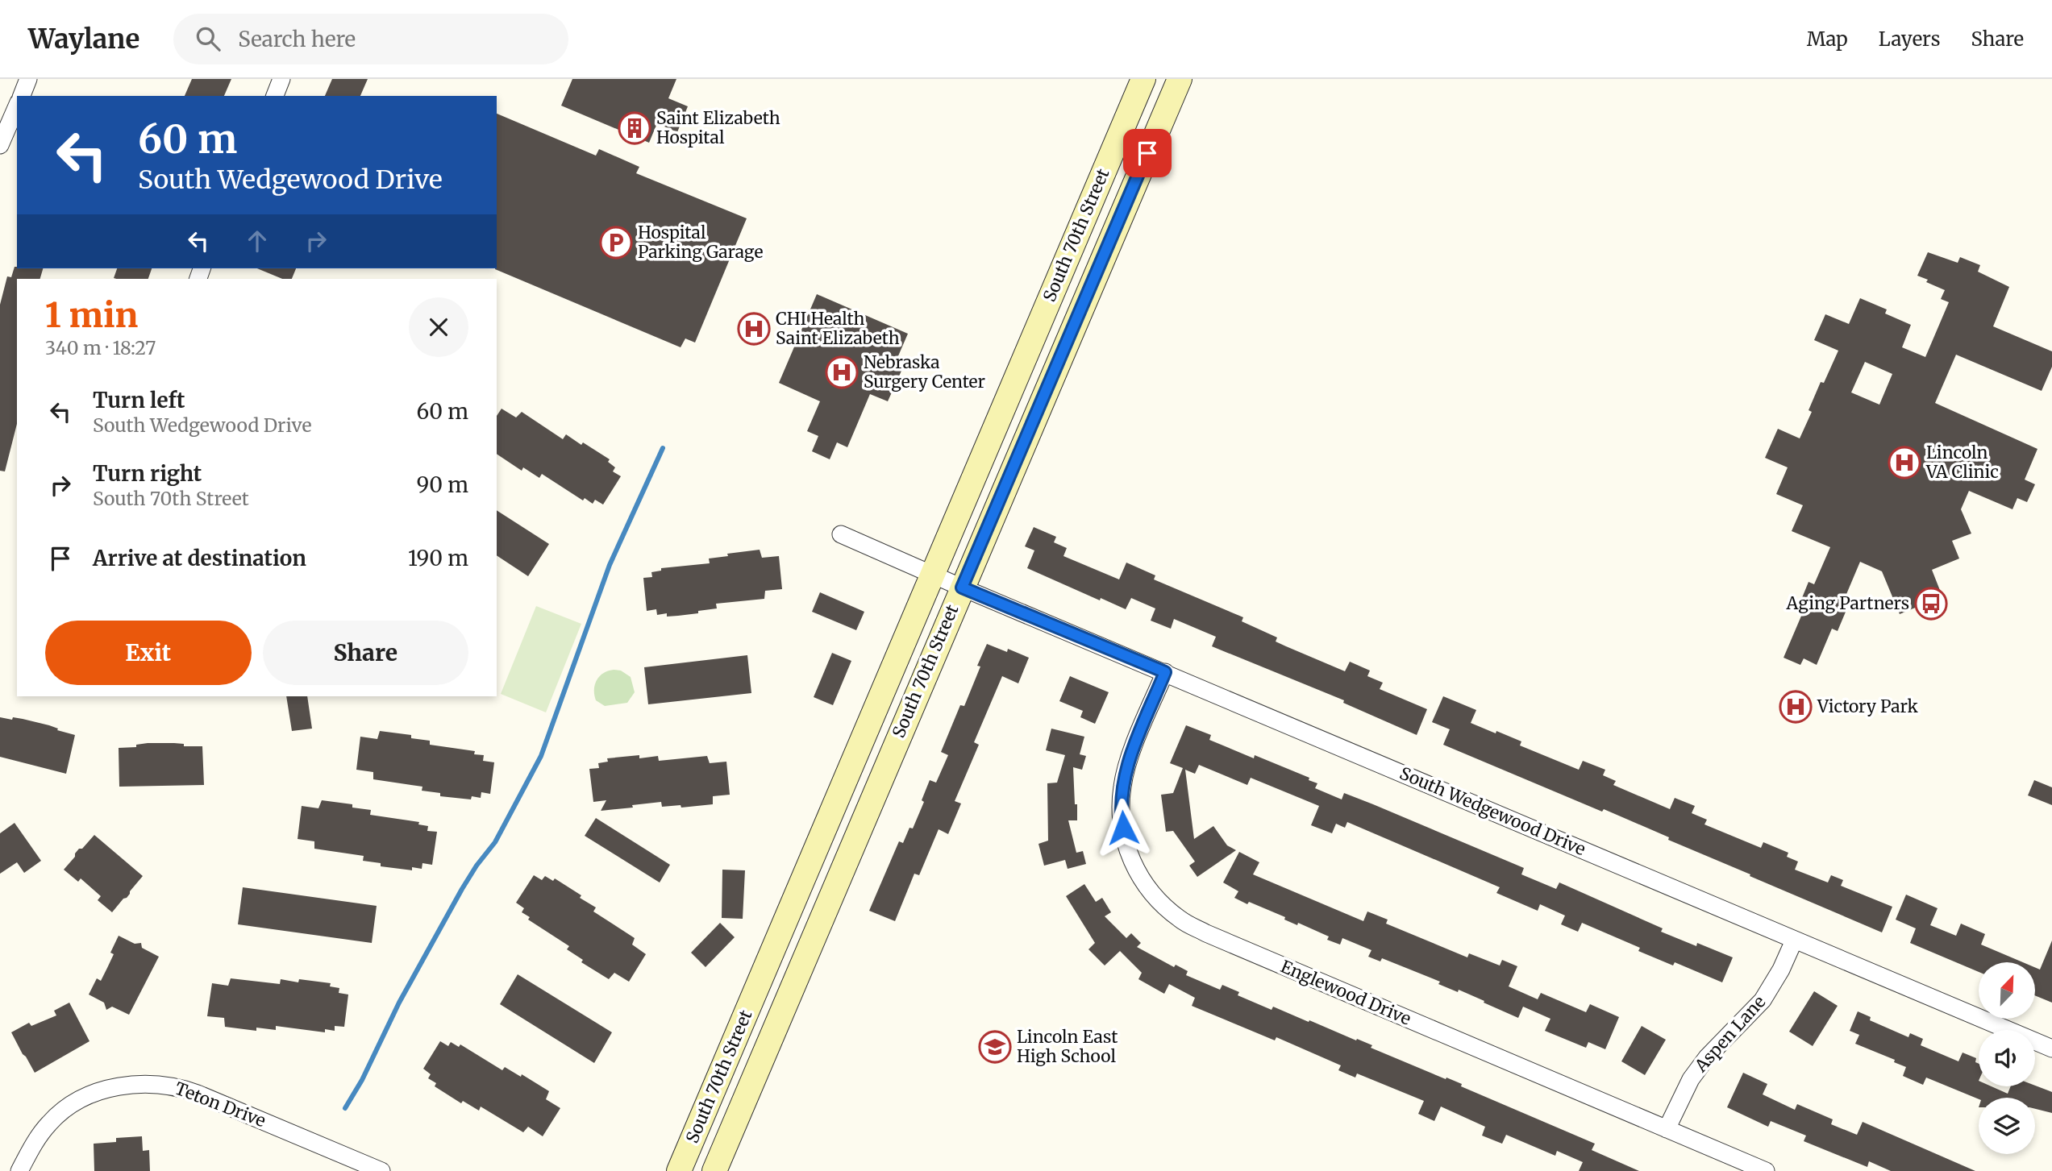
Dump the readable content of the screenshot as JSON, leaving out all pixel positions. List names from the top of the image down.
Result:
{
  "streets": {
    "main road": ["South 70th Street"],
    "street": [
      "South Wedgewood Drive",
      "Englewood Drive",
      "Aspen Lane",
      "Teton Drive"
    ]
  },
  "crossings": [
    ["South 70th Street", "South Wedgewood Drive"],
    ["South Wedgewood Drive", "Englewood Drive"],
    ["South Wedgewood Drive", "Aspen Lane"],
    ["Englewood Drive", "Aspen Lane"]
  ],
  "places": {
    "building": ["Saint Elizabeth Hospital"],
    "parking": ["Hospital Parking Garage"],
    "hospital": [
      "CHI Health Saint Elizabeth",
      "Nebraska Surgery Center",
      "Lincoln VA Clinic",
      "Victory Park"
    ],
    "bus stop": ["Aging Partners"],
    "school or university": ["Lincoln East High School"]
  },
  "north": "top right",
  "page": {
    "header": "Waylane",
    "search": "Search here",
    "nav": ["Map", "Layers", "Share"],
    "turn": ["60 m", "South Wedgewood Drive"],
    "heading": ["1 min", "340 m · 18:27"],
    "list": [
      {
        "name": "Turn left",
        "note": "South Wedgewood Drive",
        "value": "60 m"
      },
      {
        "name": "Turn right",
        "note": "South 70th Street",
        "value": "90 m"
      },
      {
        "name": "Arrive at destination",
        "value": "190 m"
      }
    ],
    "buttons": ["Exit", "Share"]
  }
}
